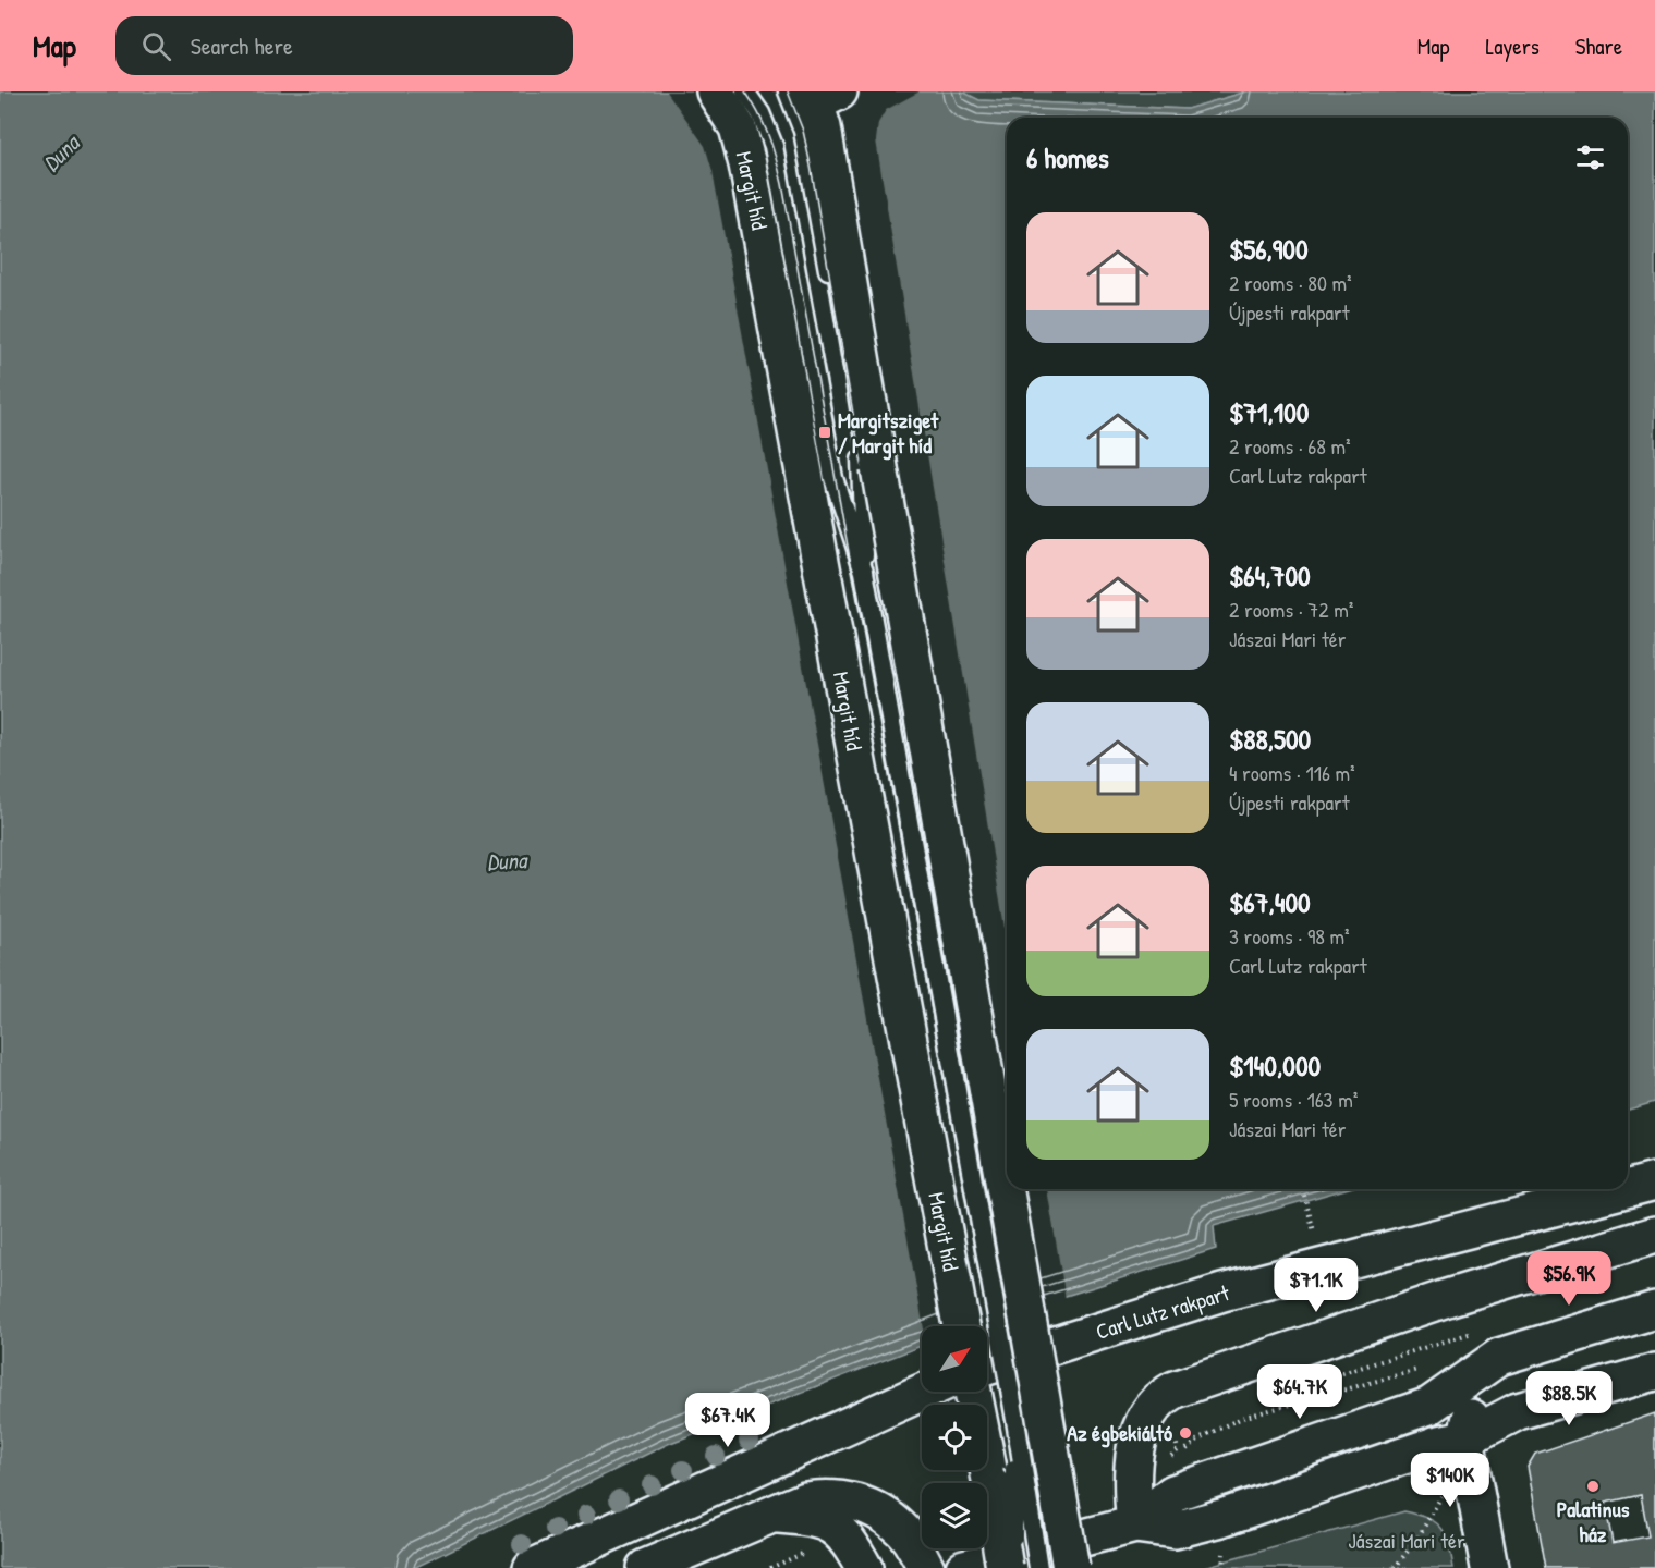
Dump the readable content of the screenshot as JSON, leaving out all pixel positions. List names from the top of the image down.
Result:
{
  "streets": {
    "main road": ["Margit híd", "Carl Lutz rakpart"]
  },
  "water": ["Duna"],
  "parks": ["Jászai Mari tér"],
  "places": {
    "transit": ["Margitsziget / Margit híd"],
    "other": ["Az égbekiáltó", "Palatinus ház"]
  },
  "north": "top right",
  "page": {
    "header": "Map",
    "search": "Search here",
    "nav": ["Map", "Layers", "Share"],
    "heading": "6 homes",
    "list": [
      {
        "name": "$56,900",
        "note": "2 rooms · 80 m² · Újpesti rakpart"
      },
      {
        "name": "$71,100",
        "note": "2 rooms · 68 m² · Carl Lutz rakpart"
      },
      {
        "name": "$64,700",
        "note": "2 rooms · 72 m² · Jászai Mari tér"
      },
      {
        "name": "$88,500",
        "note": "4 rooms · 116 m² · Újpesti rakpart"
      },
      {
        "name": "$67,400",
        "note": "3 rooms · 98 m² · Carl Lutz rakpart"
      },
      {
        "name": "$140,000",
        "note": "5 rooms · 163 m² · Jászai Mari tér"
      }
    ],
    "price": [
      "$56.9K",
      "$71.1K",
      "$64.7K",
      "$88.5K",
      "$67.4K",
      "$140K"
    ]
  }
}
